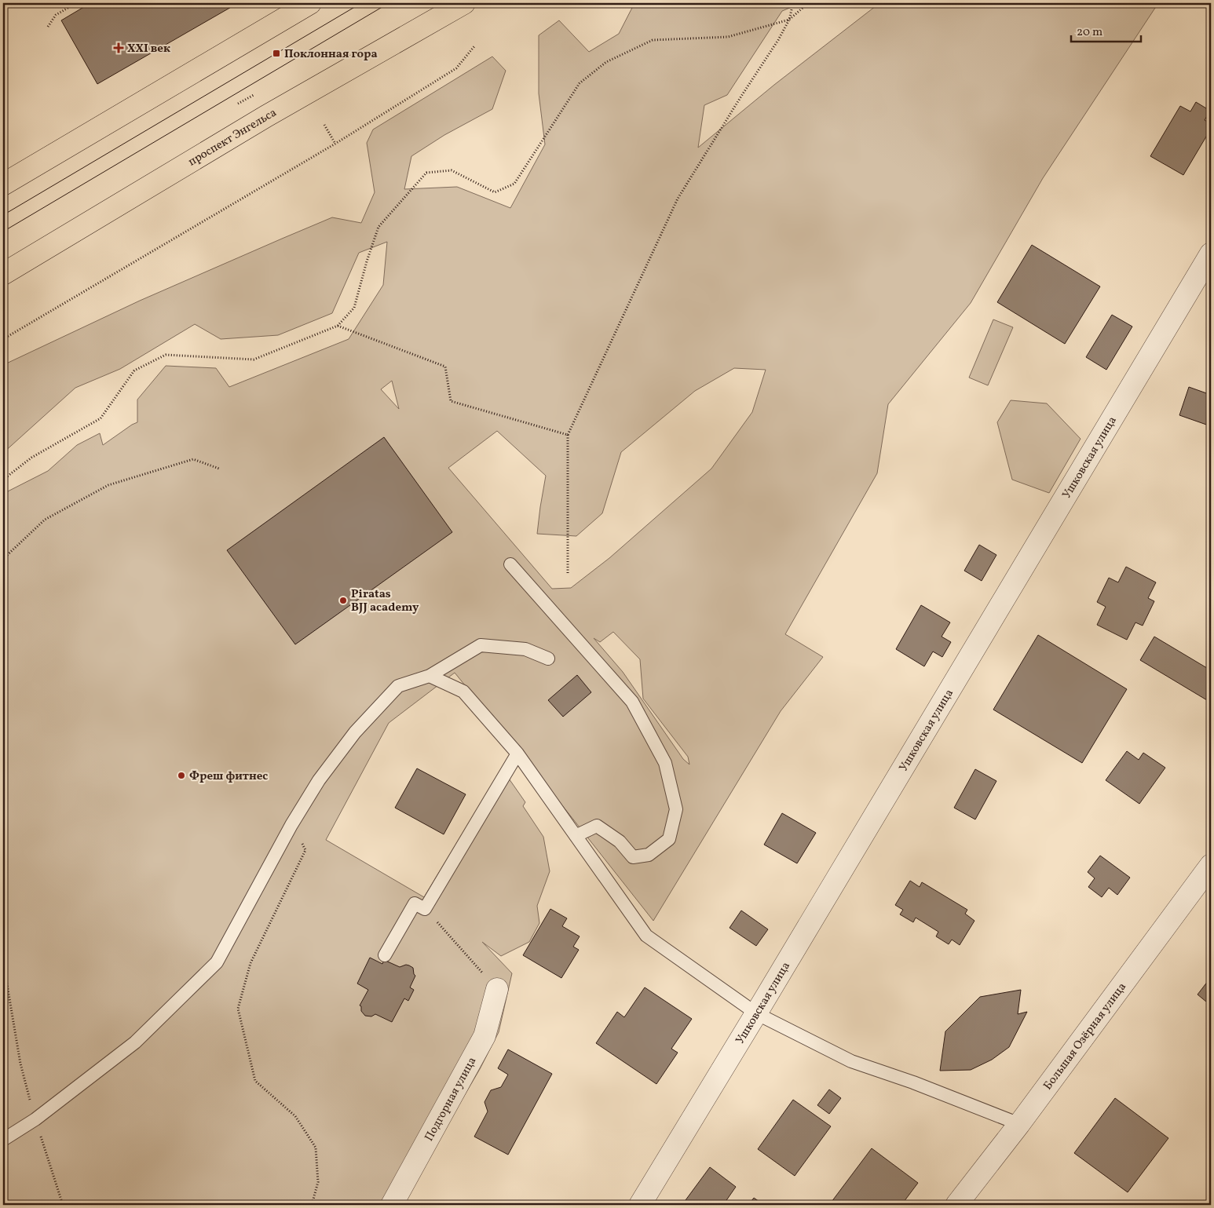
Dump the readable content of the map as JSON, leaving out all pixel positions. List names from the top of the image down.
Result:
{
  "streets": {
    "main road": ["проспект Энгельса"],
    "street": ["Ушковская улица", "Большая Озёрная улица", "Подгорная улица"]
  },
  "places": {
    "health": ["XXI век"],
    "transit": ["Поклонная гора"],
    "other": ["Piratas BJJ academy", "Фреш фитнес"]
  },
  "scale_bar": "20 m"
}
